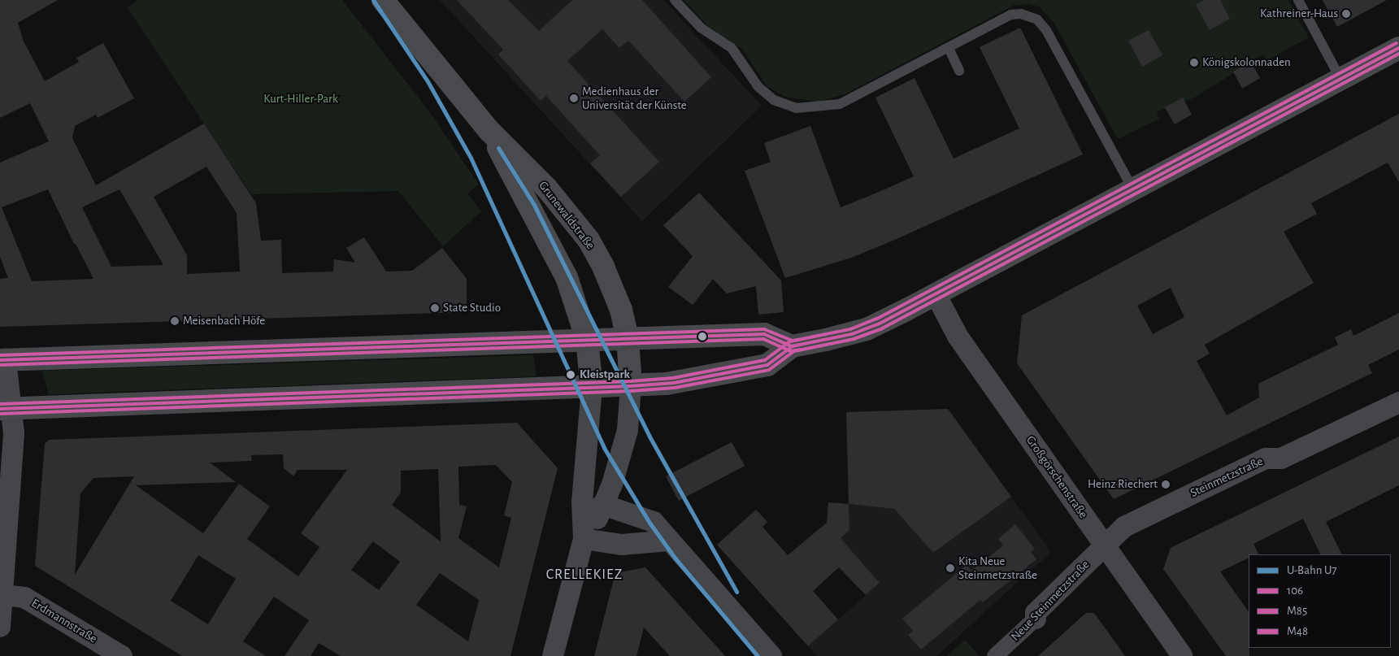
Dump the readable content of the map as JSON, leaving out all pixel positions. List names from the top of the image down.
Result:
{
  "streets": {
    "main road": ["Grunewaldstraße"],
    "street": [
      "Großgörschenstraße",
      "Steinmetzstraße",
      "Neue Steinmetzstraße",
      "Erdmannstraße"
    ]
  },
  "crossings": [
    ["Großgörschenstraße", "Steinmetzstraße"],
    ["Großgörschenstraße", "Neue Steinmetzstraße"],
    ["Steinmetzstraße", "Neue Steinmetzstraße"]
  ],
  "districts": ["CRELLEKIEZ"],
  "parks": ["Kurt-Hiller-Park"],
  "places": [
    "Kathreiner-Haus",
    "Königskolonnaden",
    "Medienhaus der Universität der Künste",
    "State Studio",
    "Meisenbach Höfe",
    "Kleistpark",
    "Heinz Riechert",
    "Kita Neue Steinmetzstraße"
  ],
  "lines": [
    "metro line U7",
    "transit line M48",
    "transit line 106",
    "transit line M85"
  ],
  "legend": [
    "U-Bahn U7",
    "106",
    "M85",
    "M48"
  ]
}
